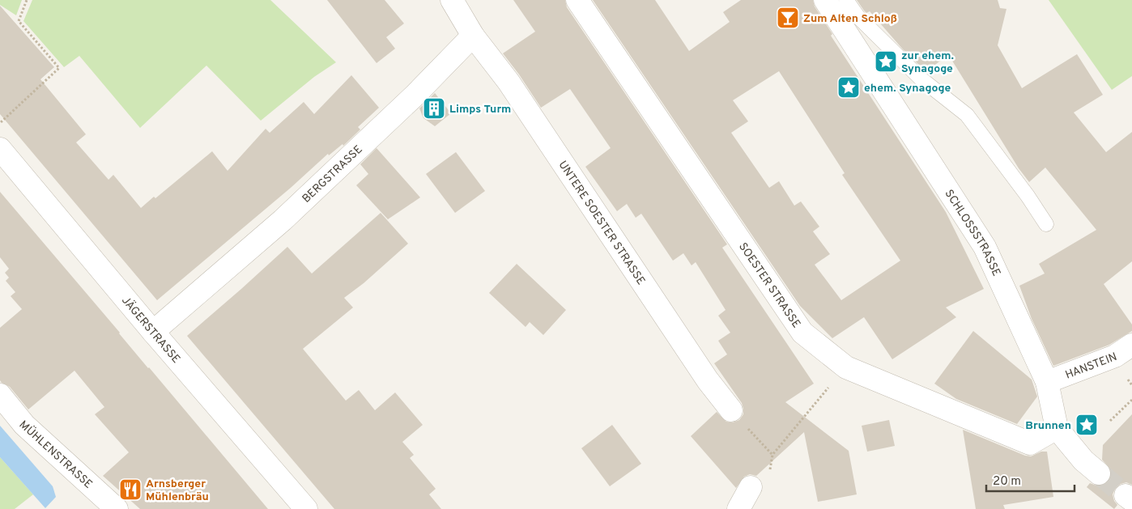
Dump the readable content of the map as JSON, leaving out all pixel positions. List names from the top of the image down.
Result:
{
  "streets": {
    "street": [
      "BERGSTRASSE",
      "UNTERE SOESTER STRASSE",
      "SCHLOSSSTRASSE",
      "SOESTER STRASSE",
      "JÄGERSTRASSE",
      "HANSTEIN",
      "MÜHLENSTRASSE"
    ]
  },
  "crossings": [
    ["BERGSTRASSE", "UNTERE SOESTER STRASSE"],
    ["BERGSTRASSE", "JÄGERSTRASSE"],
    ["SCHLOSSSTRASSE", "SOESTER STRASSE"],
    ["SCHLOSSSTRASSE", "HANSTEIN"]
  ],
  "places": {
    "bar": ["Zum Alten Schloß"],
    "place": ["zur ehem. Synagoge", "ehem. Synagoge", "Brunnen"],
    "building": ["Limps Turm"],
    "restaurant": ["Arnsberger Mühlenbräu"]
  },
  "scale_bar": "20 m"
}
